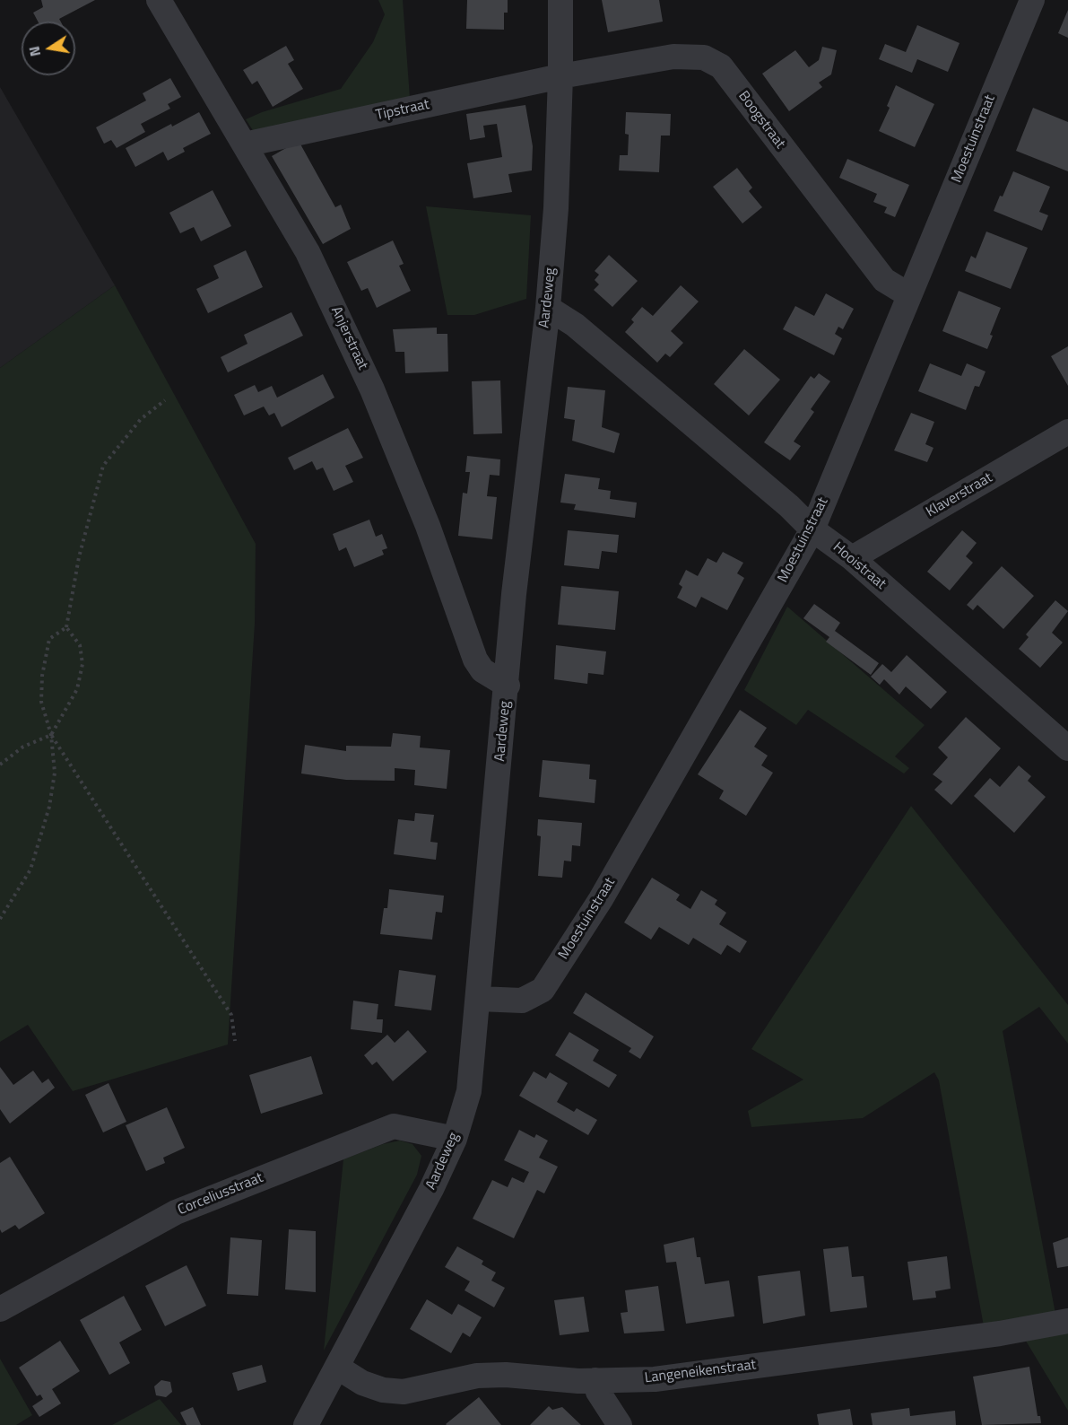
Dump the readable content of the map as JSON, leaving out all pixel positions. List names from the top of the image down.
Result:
{
  "streets": {
    "street": [
      "Tipstraat",
      "Boogstraat",
      "Moestuinstraat",
      "Aardeweg",
      "Anjerstraat",
      "Klaverstraat",
      "Hooistraat",
      "Corceliusstraat",
      "Langeneikenstraat"
    ]
  },
  "crossings": [
    ["Tipstraat", "Boogstraat"],
    ["Tipstraat", "Aardeweg"],
    ["Tipstraat", "Anjerstraat"],
    ["Boogstraat", "Moestuinstraat"],
    ["Boogstraat", "Aardeweg"],
    ["Moestuinstraat", "Aardeweg"],
    ["Moestuinstraat", "Hooistraat"],
    ["Aardeweg", "Anjerstraat"],
    ["Aardeweg", "Hooistraat"],
    ["Aardeweg", "Corceliusstraat"],
    ["Aardeweg", "Langeneikenstraat"],
    ["Klaverstraat", "Hooistraat"]
  ],
  "north": "left"
}
